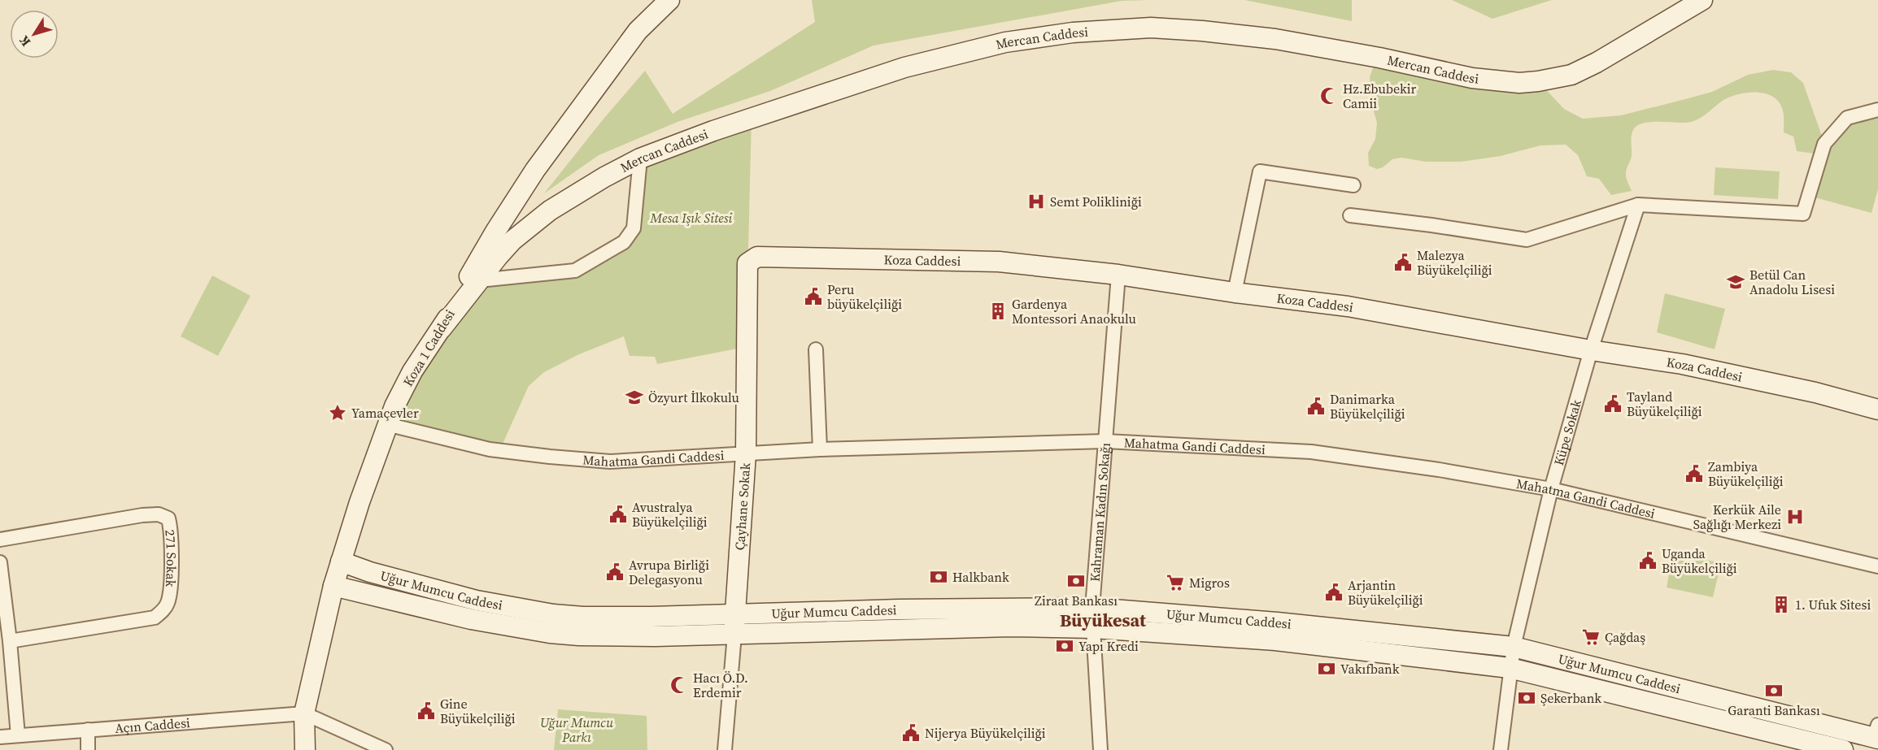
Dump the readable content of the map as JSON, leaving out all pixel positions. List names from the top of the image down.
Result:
{
  "streets": {
    "main road": [
      "Mercan Caddesi",
      "Koza Caddesi",
      "Koza 1 Caddesi",
      "Çayhane Sokak",
      "Kahraman Kadın Sokağı",
      "Uğur Mumcu Caddesi"
    ],
    "street": [
      "Küpe Sokak",
      "Mahatma Gandi Caddesi",
      "271 Sokak",
      "Açın Caddesi"
    ]
  },
  "crossings": [
    ["Mercan Caddesi", "Koza 1 Caddesi"],
    ["Koza Caddesi", "Küpe Sokak"],
    ["Koza Caddesi", "Çayhane Sokak"],
    ["Koza Caddesi", "Kahraman Kadın Sokağı"],
    ["Koza 1 Caddesi", "Mahatma Gandi Caddesi"],
    ["Koza 1 Caddesi", "Uğur Mumcu Caddesi"],
    ["Koza 1 Caddesi", "Açın Caddesi"],
    ["Küpe Sokak", "Mahatma Gandi Caddesi"],
    ["Küpe Sokak", "Uğur Mumcu Caddesi"],
    ["Mahatma Gandi Caddesi", "Çayhane Sokak"],
    ["Mahatma Gandi Caddesi", "Kahraman Kadın Sokağı"],
    ["Çayhane Sokak", "Uğur Mumcu Caddesi"],
    ["Kahraman Kadın Sokağı", "Uğur Mumcu Caddesi"]
  ],
  "districts": ["Büyükesat"],
  "parks": ["Mesa Işık Sitesi", "Uğur Mumcu Parkı"],
  "places": {
    "mosque": ["Hz.Ebubekir Camii", "Hacı Ö.D. Erdemir"],
    "hospital": ["Semt Polikliniği", "Kerkük Aile Sağlığı Merkezi"],
    "public building": [
      "Malezya Büyükelçiliği",
      "Peru büyükelçiliği",
      "Tayland Büyükelçiliği",
      "Danimarka Büyükelçiliği",
      "Zambiya Büyükelçiliği",
      "Avustralya Büyükelçiliği",
      "Uganda Büyükelçiliği",
      "Avrupa Birliği Delegasyonu",
      "Arjantin Büyükelçiliği",
      "Gine Büyükelçiliği",
      "Nijerya Büyükelçiliği"
    ],
    "school or university": ["Betül Can Anadolu Lisesi", "Özyurt İlkokulu"],
    "building": ["Gardenya Montessori Anaokulu", "1. Ufuk Sitesi"],
    "place": ["Yamaçevler"],
    "bank": [
      "Halkbank",
      "Ziraat Bankası",
      "Yapı Kredi",
      "Vakıfbank",
      "Garanti Bankası",
      "Şekerbank"
    ],
    "supermarket": ["Migros", "Çağdaş"]
  },
  "north": "bottom left"
}
